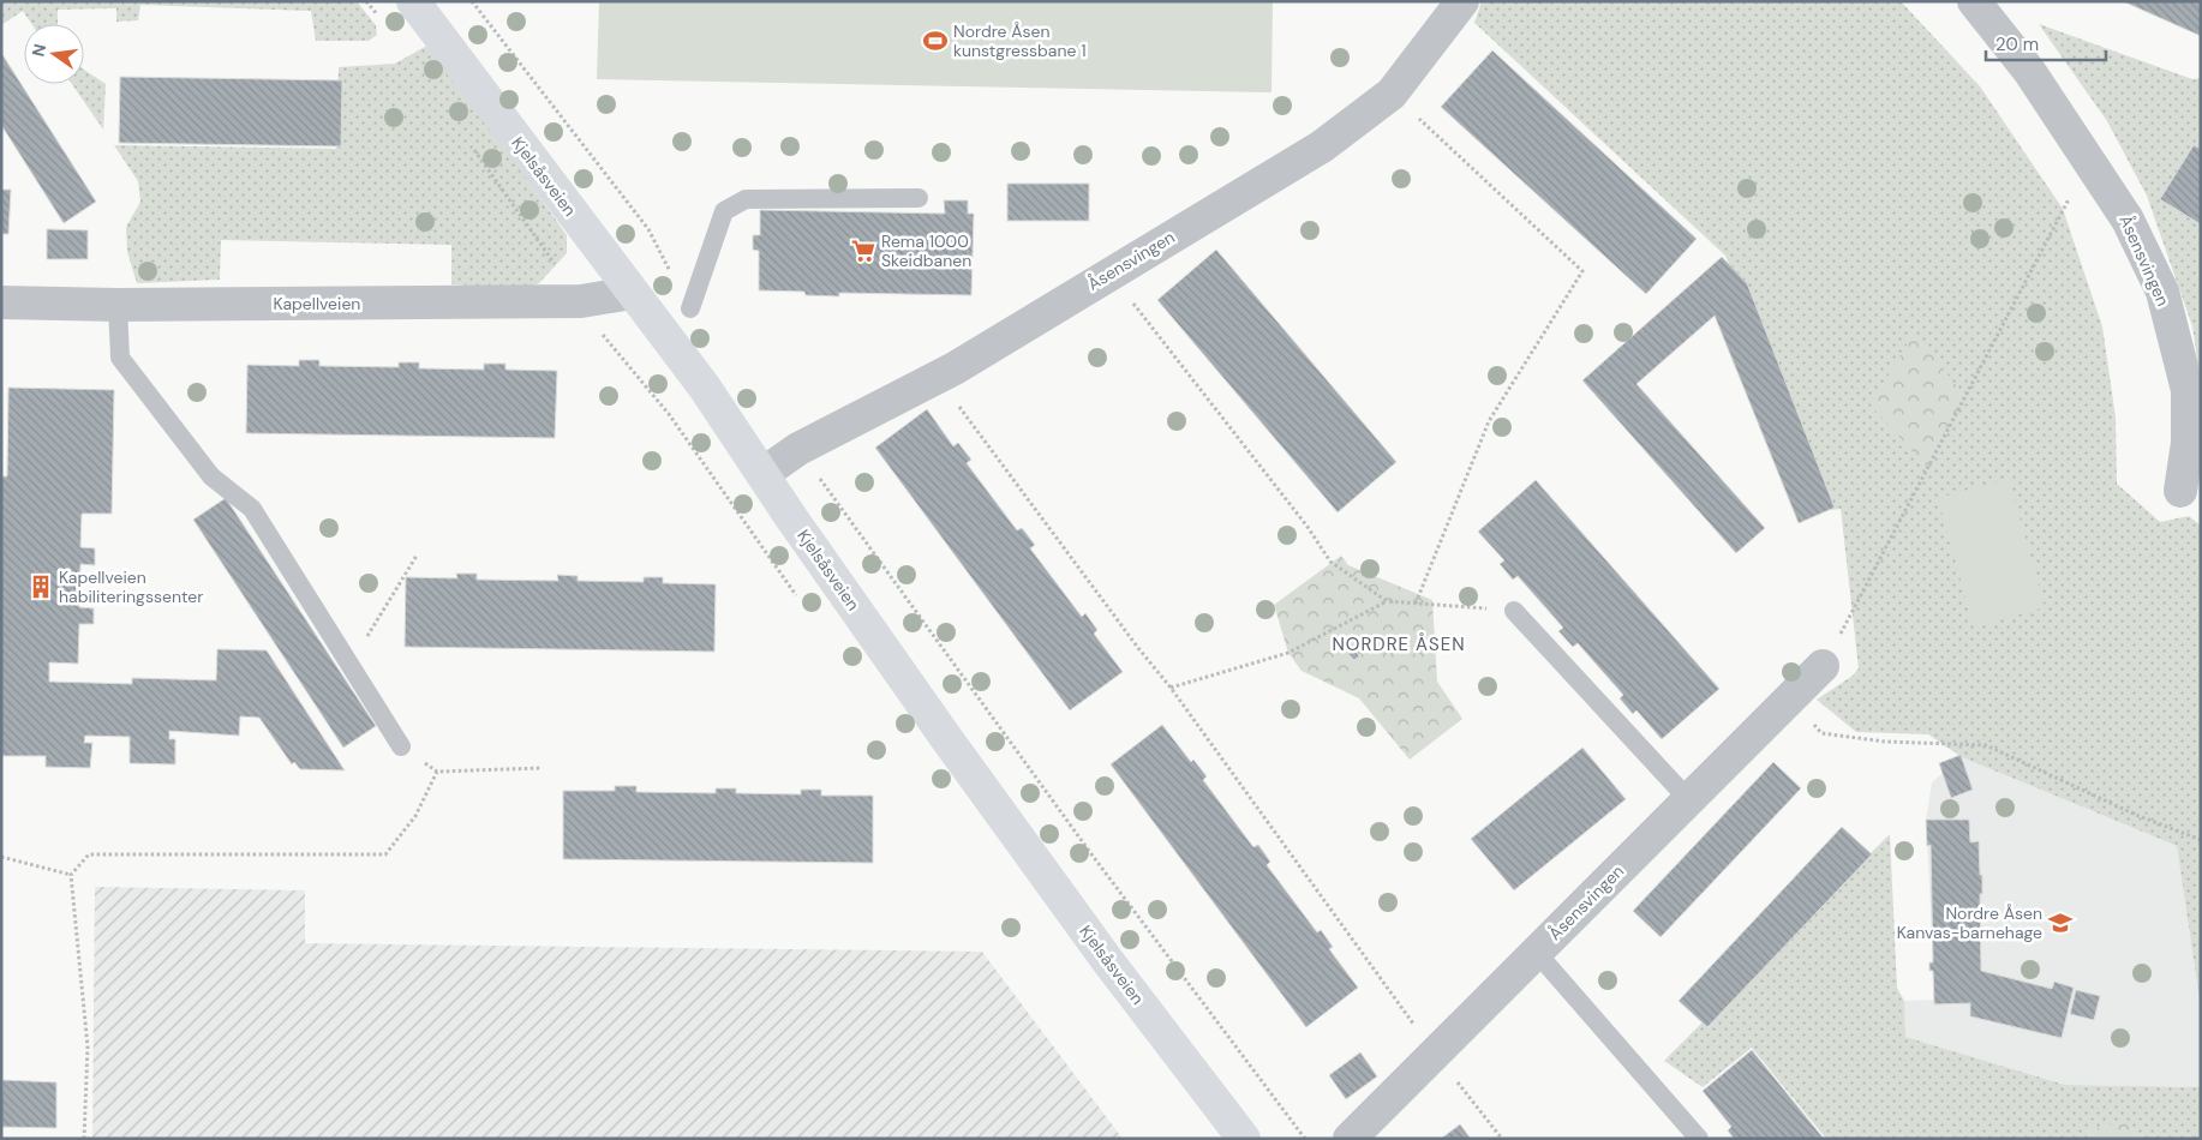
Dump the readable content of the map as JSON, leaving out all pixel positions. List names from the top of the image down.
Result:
{
  "streets": {
    "street": ["Kjelsåsveien", "Åsensvingen", "Kapellveien"]
  },
  "crossings": [
    ["Kjelsåsveien", "Åsensvingen"],
    ["Kjelsåsveien", "Kapellveien"]
  ],
  "districts": ["NORDRE ÅSEN"],
  "places": {
    "sports": ["Nordre Åsen kunstgressbane 1"],
    "supermarket": ["Rema 1000 Skeidbanen"],
    "building": ["Kapellveien habiliteringssenter"],
    "school or university": ["Nordre Åsen Kanvas-barnehage"]
  },
  "scale_bar": "20 m",
  "north": "left"
}
